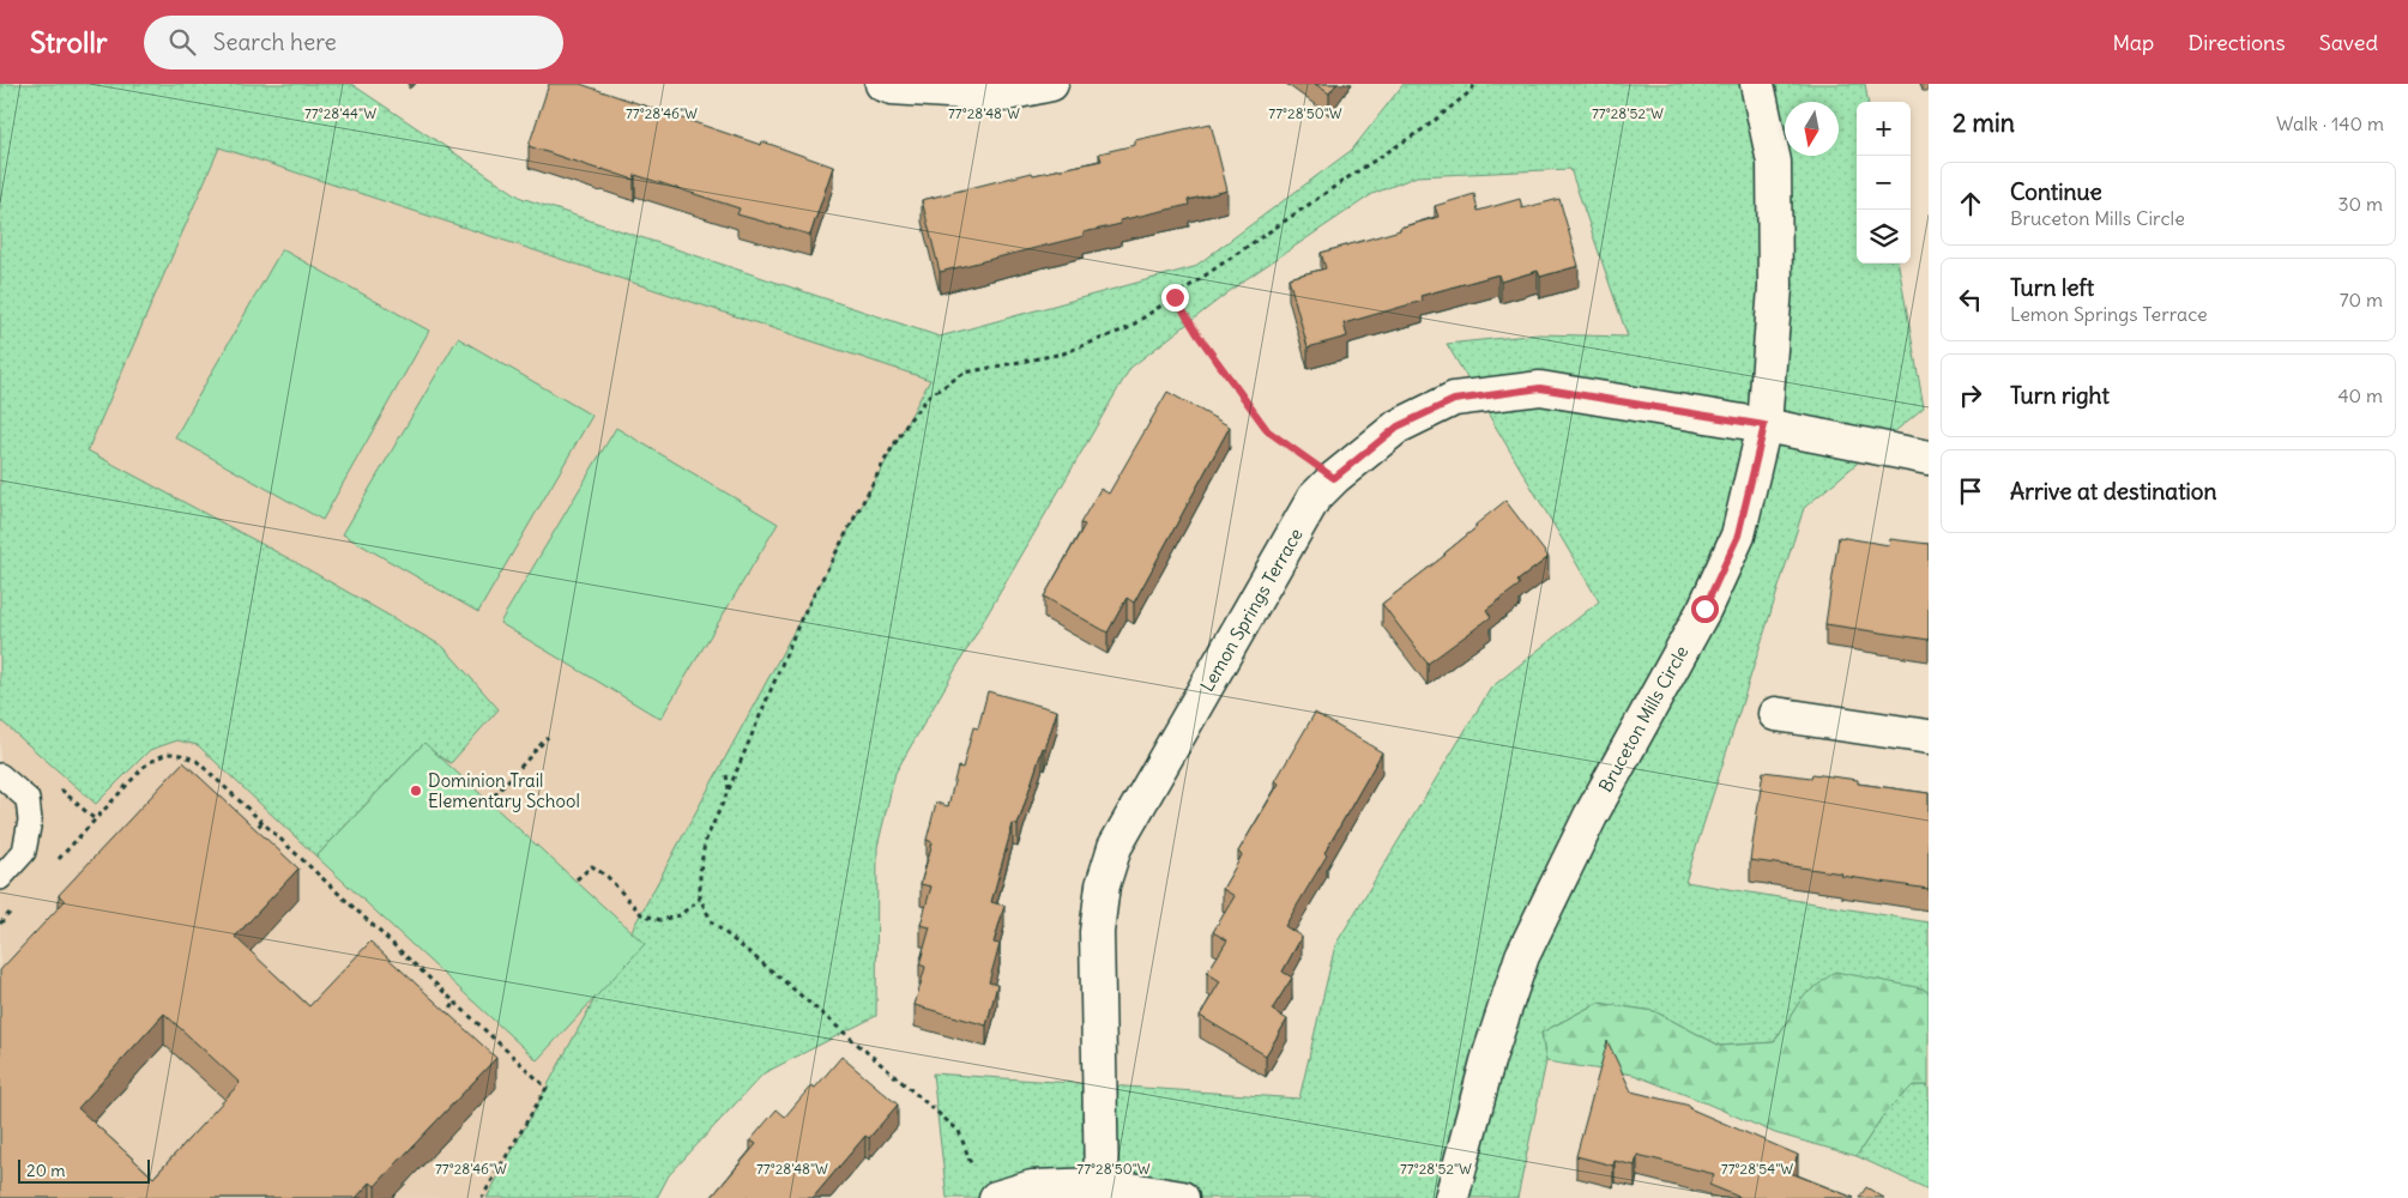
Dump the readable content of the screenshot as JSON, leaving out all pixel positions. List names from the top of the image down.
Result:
{
  "streets": {
    "street": ["Lemon Springs Terrace", "Bruceton Mills Circle"]
  },
  "crossings": [
    ["Lemon Springs Terrace", "Bruceton Mills Circle"]
  ],
  "places": ["Dominion Trail Elementary School"],
  "scale_bar": "20 m",
  "north": "bottom",
  "page": {
    "header": "Strollr",
    "search": "Search here",
    "nav": ["Map", "Directions", "Saved"],
    "heading": ["2 min", "Walk · 140 m"],
    "map_buttons": ["+", "−"],
    "list": [
      ["Continue", "Bruceton Mills Circle", "30 m"],
      ["Turn left", "Lemon Springs Terrace", "70 m"],
      ["Turn right", "40 m"],
      "Arrive at destination"
    ],
    "scale": "20 m"
  },
  "coordinates": [
    "77°28'44\"W",
    "77°28'46\"W",
    "77°28'48\"W",
    "77°28'50\"W",
    "77°28'52\"W",
    "77°28'54\"W"
  ]
}
